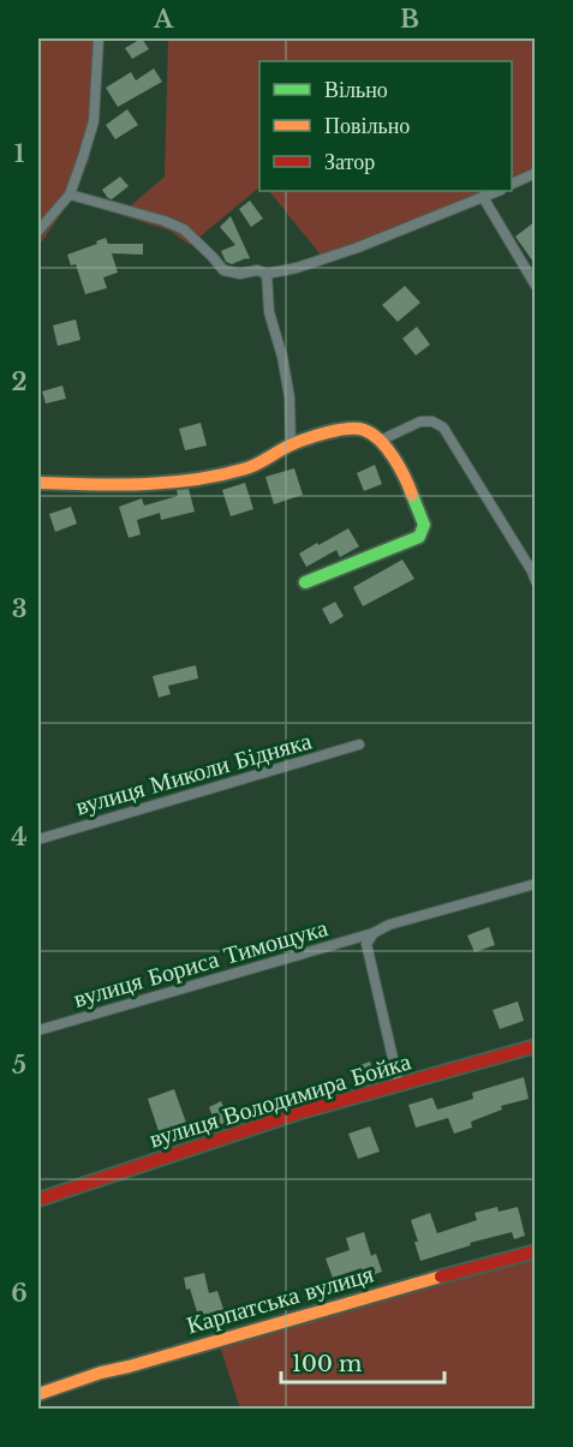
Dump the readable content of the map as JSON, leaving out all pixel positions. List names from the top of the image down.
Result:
{
  "streets": {
    "street": [
      "вулиця Миколи Бідняка",
      "вулиця Бориса Тимощука",
      "вулиця Володимира Бойка",
      "Карпатська вулиця"
    ]
  },
  "legend": ["Вільно", "Повільно", "Затор"],
  "scale_bar": "100 m",
  "grid": {
    "columns": ["A", "B"],
    "rows": [
      "1",
      "2",
      "3",
      "4",
      "5",
      "6"
    ]
  }
}
